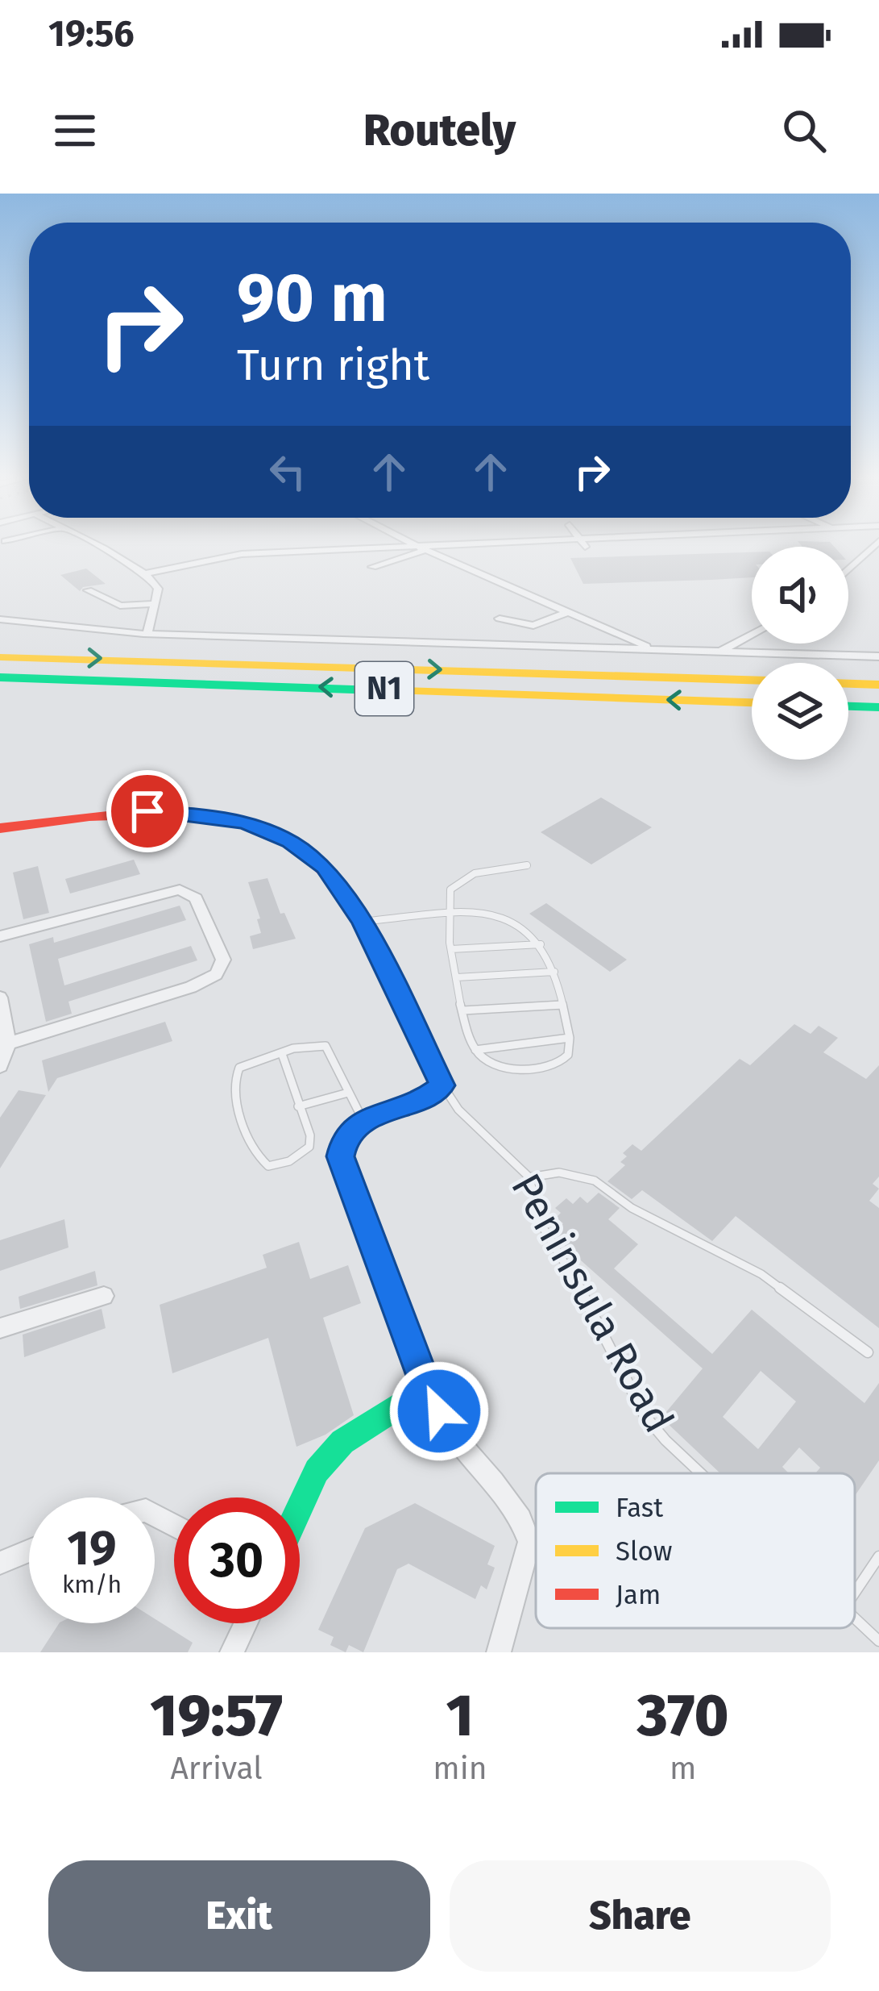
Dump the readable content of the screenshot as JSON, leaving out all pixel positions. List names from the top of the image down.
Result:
{
  "streets": {
    "main road": ["N1", "Peninsula Road"]
  },
  "legend": ["Fast", "Slow", "Jam"],
  "page": {
    "status": "19:56",
    "header": "Routely",
    "turn": ["90 m", "Turn right"],
    "speed": "19 km/h",
    "limit": "30",
    "eta": [
      "19:57",
      "Arrival",
      "1",
      "min",
      "370",
      "m"
    ],
    "buttons": ["Exit", "Share"]
  }
}
